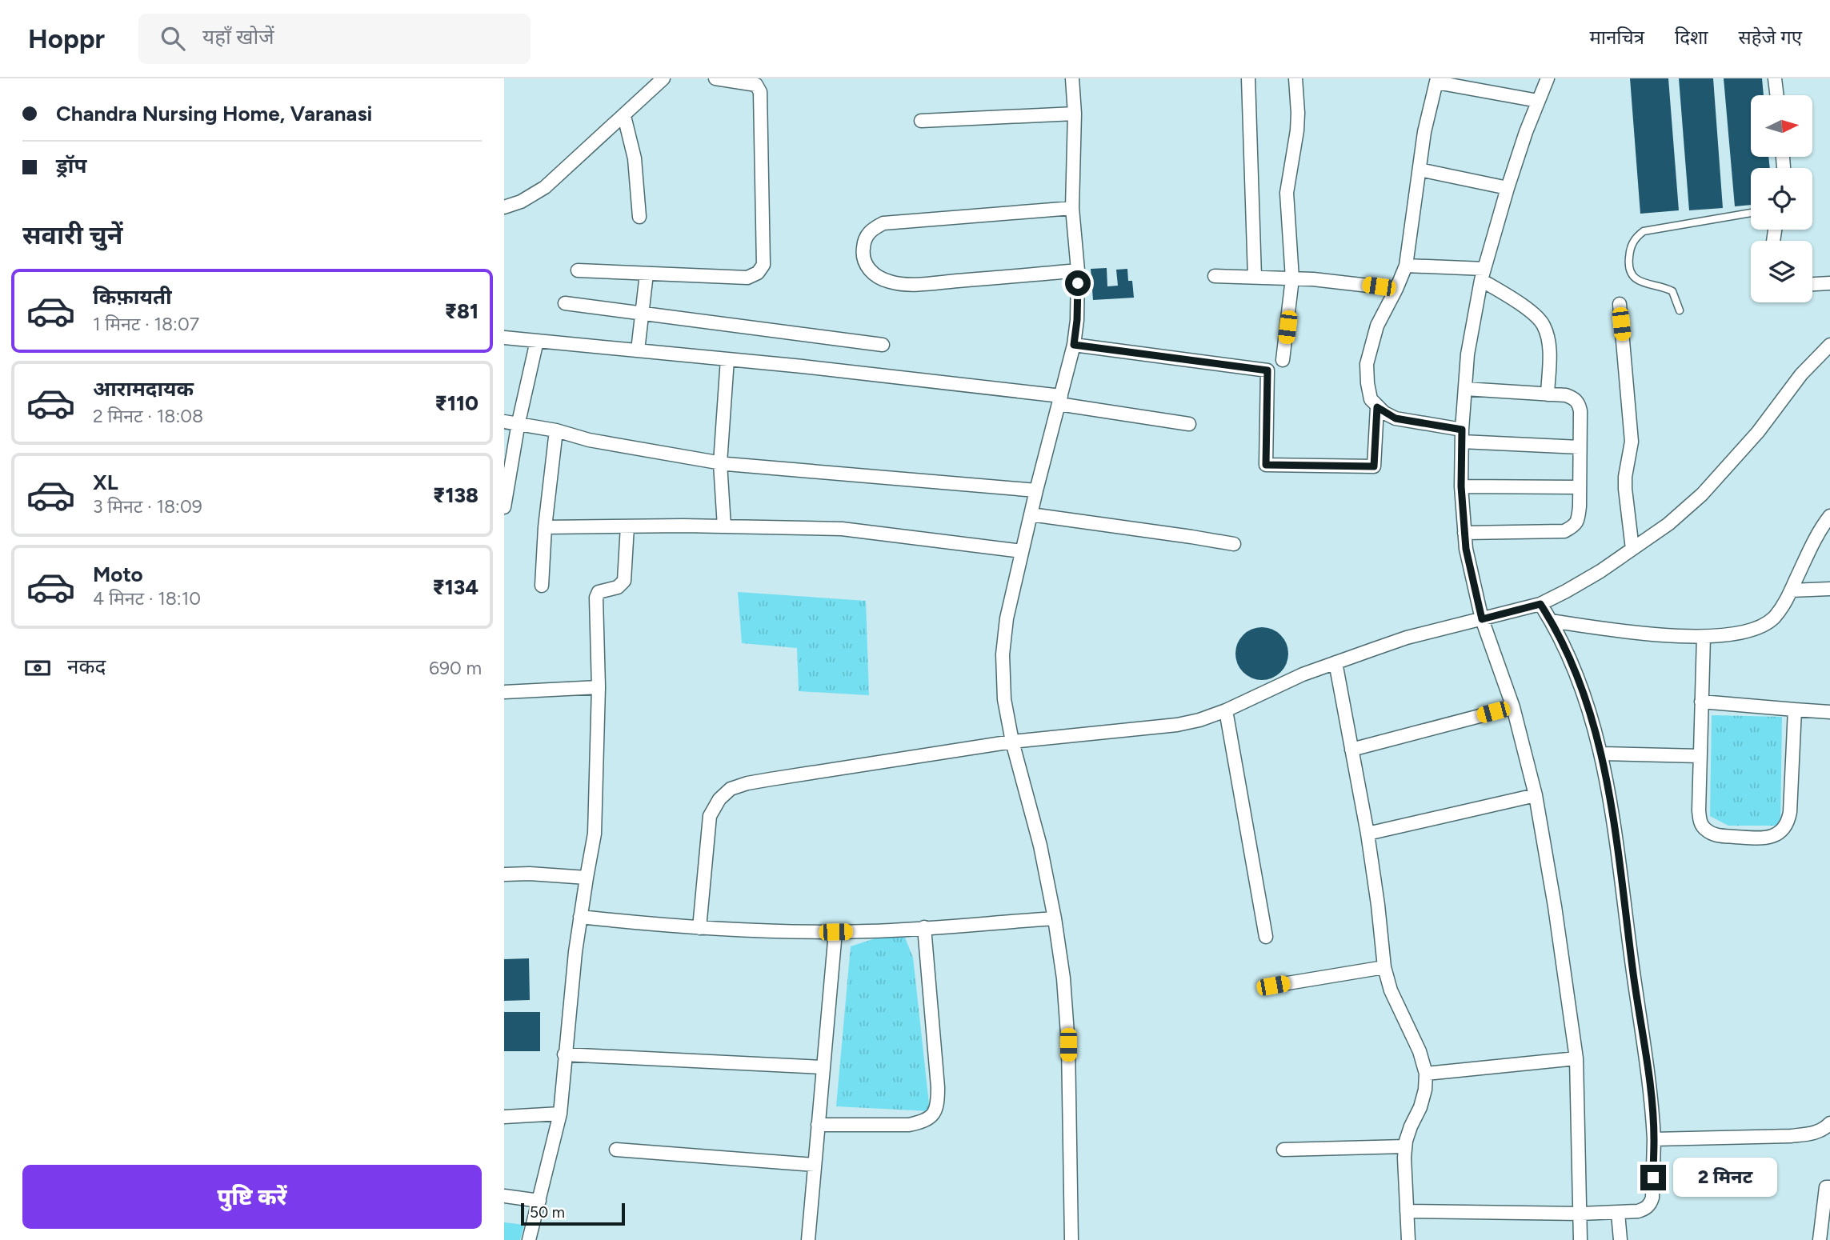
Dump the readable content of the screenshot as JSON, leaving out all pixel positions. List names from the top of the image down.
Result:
{
  "scale_bar": "50 m",
  "north": "right",
  "page": {
    "header": "Hoppr",
    "search": "यहाँ खोजें",
    "nav": ["मानचित्र", "दिशा", "सहेजे गए"],
    "banner": ["Chandra Nursing Home, Varanasi", "ड्रॉप"],
    "heading": "सवारी चुनें",
    "list": [
      {
        "name": "किफ़ायती",
        "note": "1 मिनट · 18:07",
        "value": "₹81"
      },
      {
        "name": "आरामदायक",
        "note": "2 मिनट · 18:08",
        "value": "₹110"
      },
      {
        "name": "XL",
        "note": "3 मिनट · 18:09",
        "value": "₹138"
      },
      {
        "name": "Moto",
        "note": "4 मिनट · 18:10",
        "value": "₹134"
      }
    ],
    "pay": ["नकद", "690 m"],
    "buttons": "पुष्टि करें",
    "bubble": "2 मिनट",
    "scale": "50 m"
  }
}
